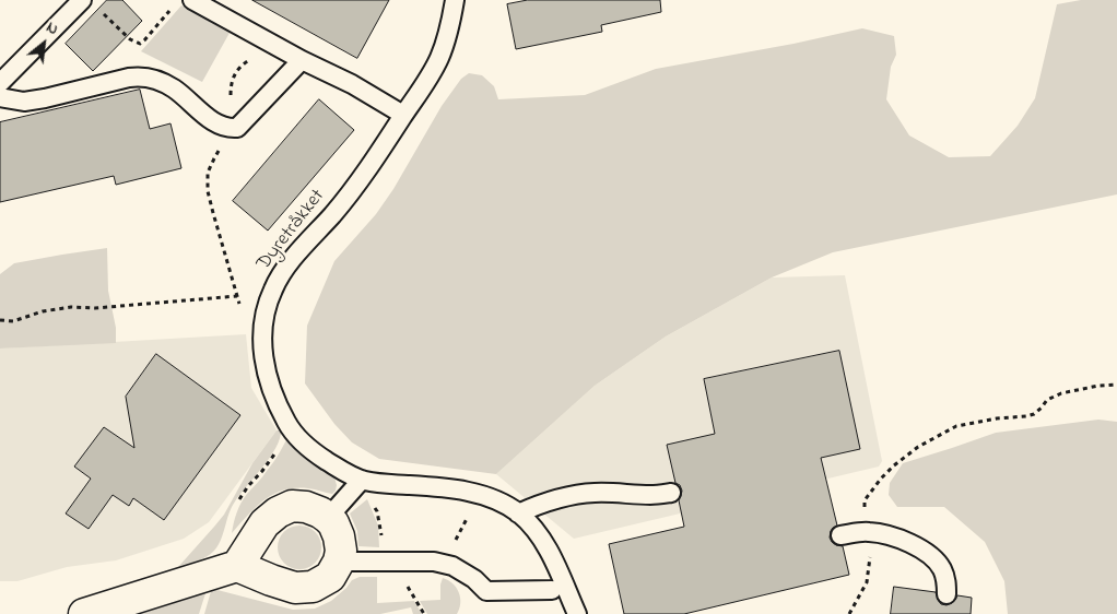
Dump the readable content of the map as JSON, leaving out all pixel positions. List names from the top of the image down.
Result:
{
  "streets": {
    "lane": ["Dyretråkket"]
  },
  "north": "top right"
}
